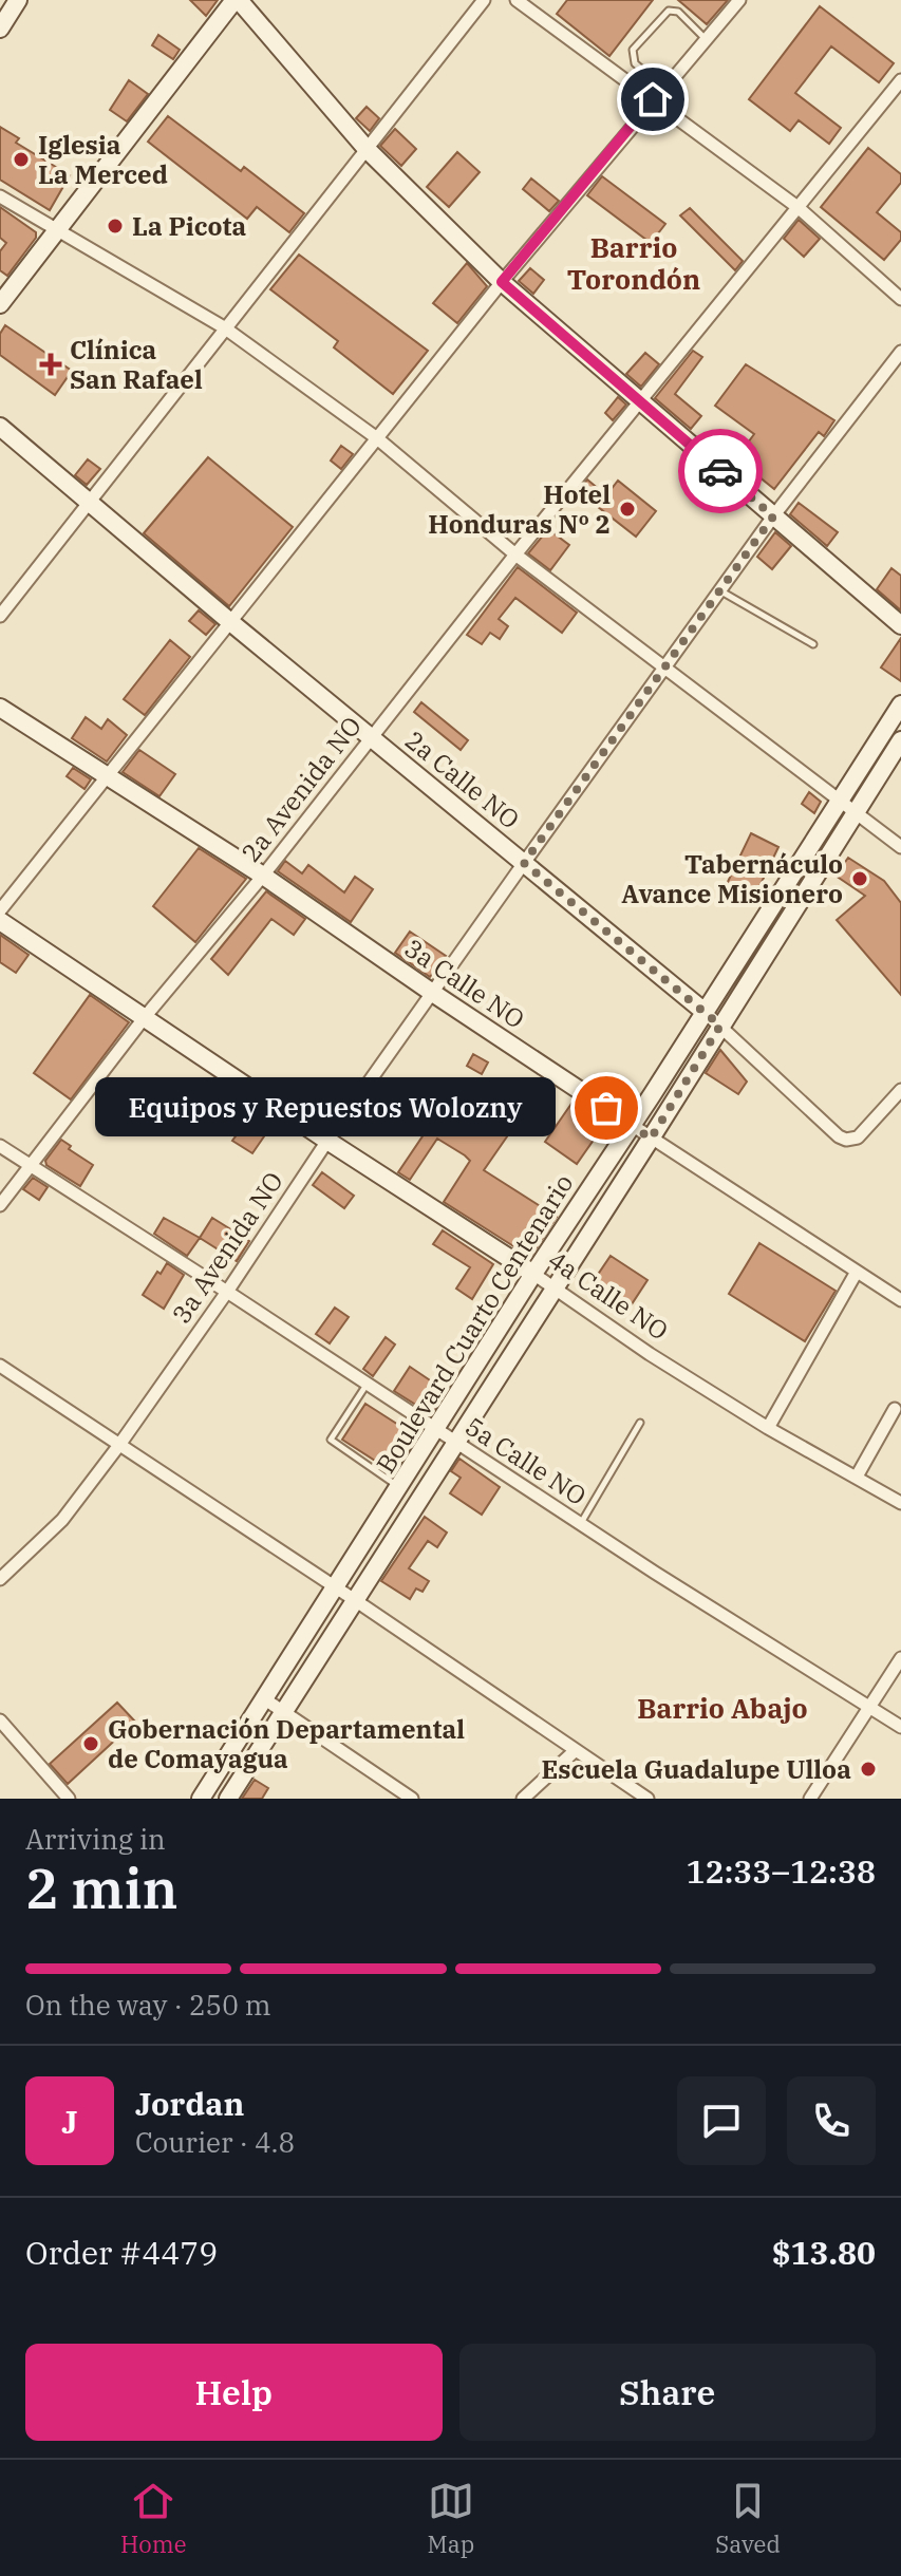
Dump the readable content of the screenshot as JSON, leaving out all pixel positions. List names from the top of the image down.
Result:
{
  "streets": {
    "street": [
      "2a Calle NO",
      "2a Avenida NO",
      "3a Calle NO",
      "3a Avenida NO",
      "4a Calle NO",
      "Boulevard Cuarto Centenario",
      "5a Calle NO"
    ]
  },
  "crossings": [
    ["2a Calle NO", "2a Avenida NO"],
    ["2a Calle NO", "3a Avenida NO"],
    ["2a Calle NO", "Boulevard Cuarto Centenario"],
    ["2a Avenida NO", "3a Calle NO"],
    ["2a Avenida NO", "4a Calle NO"],
    ["2a Avenida NO", "5a Calle NO"],
    ["3a Calle NO", "3a Avenida NO"],
    ["3a Calle NO", "Boulevard Cuarto Centenario"],
    ["3a Avenida NO", "4a Calle NO"],
    ["3a Avenida NO", "5a Calle NO"],
    ["4a Calle NO", "Boulevard Cuarto Centenario"],
    ["Boulevard Cuarto Centenario", "5a Calle NO"]
  ],
  "districts": ["Barrio Torondón", "Barrio Abajo"],
  "places": {
    "other": [
      "Iglesia La Merced",
      "La Picota",
      "Hotel Honduras Nº 2",
      "Tabernáculo Avance Misionero",
      "Equipos y Repuestos Wolozny",
      "Gobernación Departamental de Comayagua",
      "Escuela Guadalupe Ulloa"
    ],
    "health": ["Clínica San Rafael"]
  },
  "page": {
    "bubble": "Equipos y Repuestos Wolozny",
    "heading": ["2 min", "Arriving in", "12:33–12:38"],
    "panel": [
      "Jordan",
      "Courier · 4.8",
      "Order #4479",
      "$13.80"
    ],
    "bar": "On the way · 250 m",
    "round": "J",
    "buttons": ["Help", "Share"],
    "tabs": ["Home", "Map", "Saved"]
  }
}
